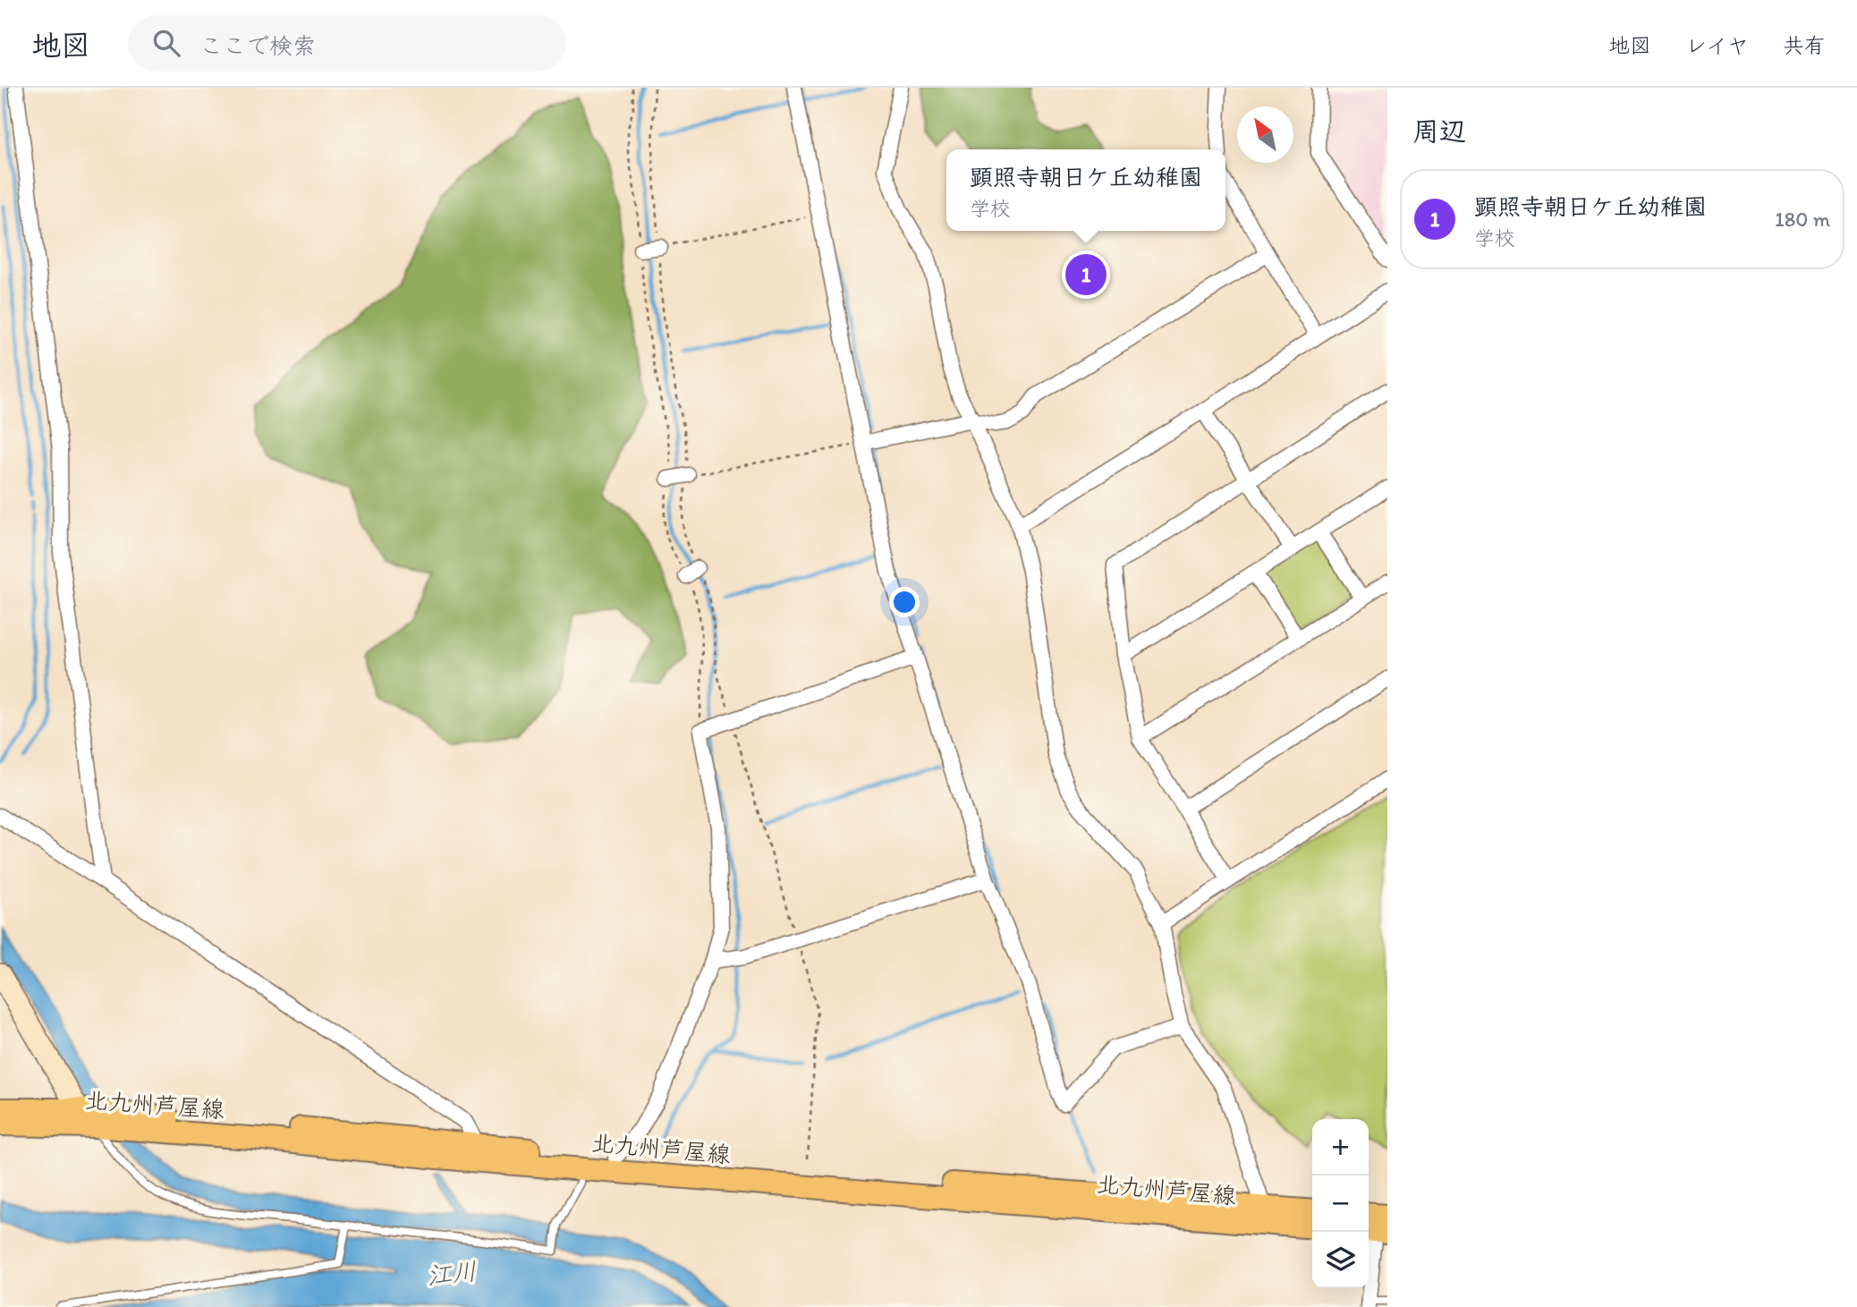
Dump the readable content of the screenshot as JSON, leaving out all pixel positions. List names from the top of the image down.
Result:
{
  "streets": {
    "main road": ["北九州芦屋線"]
  },
  "water": ["江川"],
  "north": "top left",
  "page": {
    "header": "地図",
    "search": "ここで検索",
    "nav": ["地図", "レイヤ", "共有"],
    "heading": "周辺",
    "popup": ["顕照寺朝日ケ丘幼稚園", "学校"],
    "list": [
      {
        "mark": "1",
        "name": "顕照寺朝日ケ丘幼稚園",
        "note": "学校",
        "value": "180 m"
      }
    ],
    "pins": "1",
    "map_buttons": ["+", "−"]
  }
}
